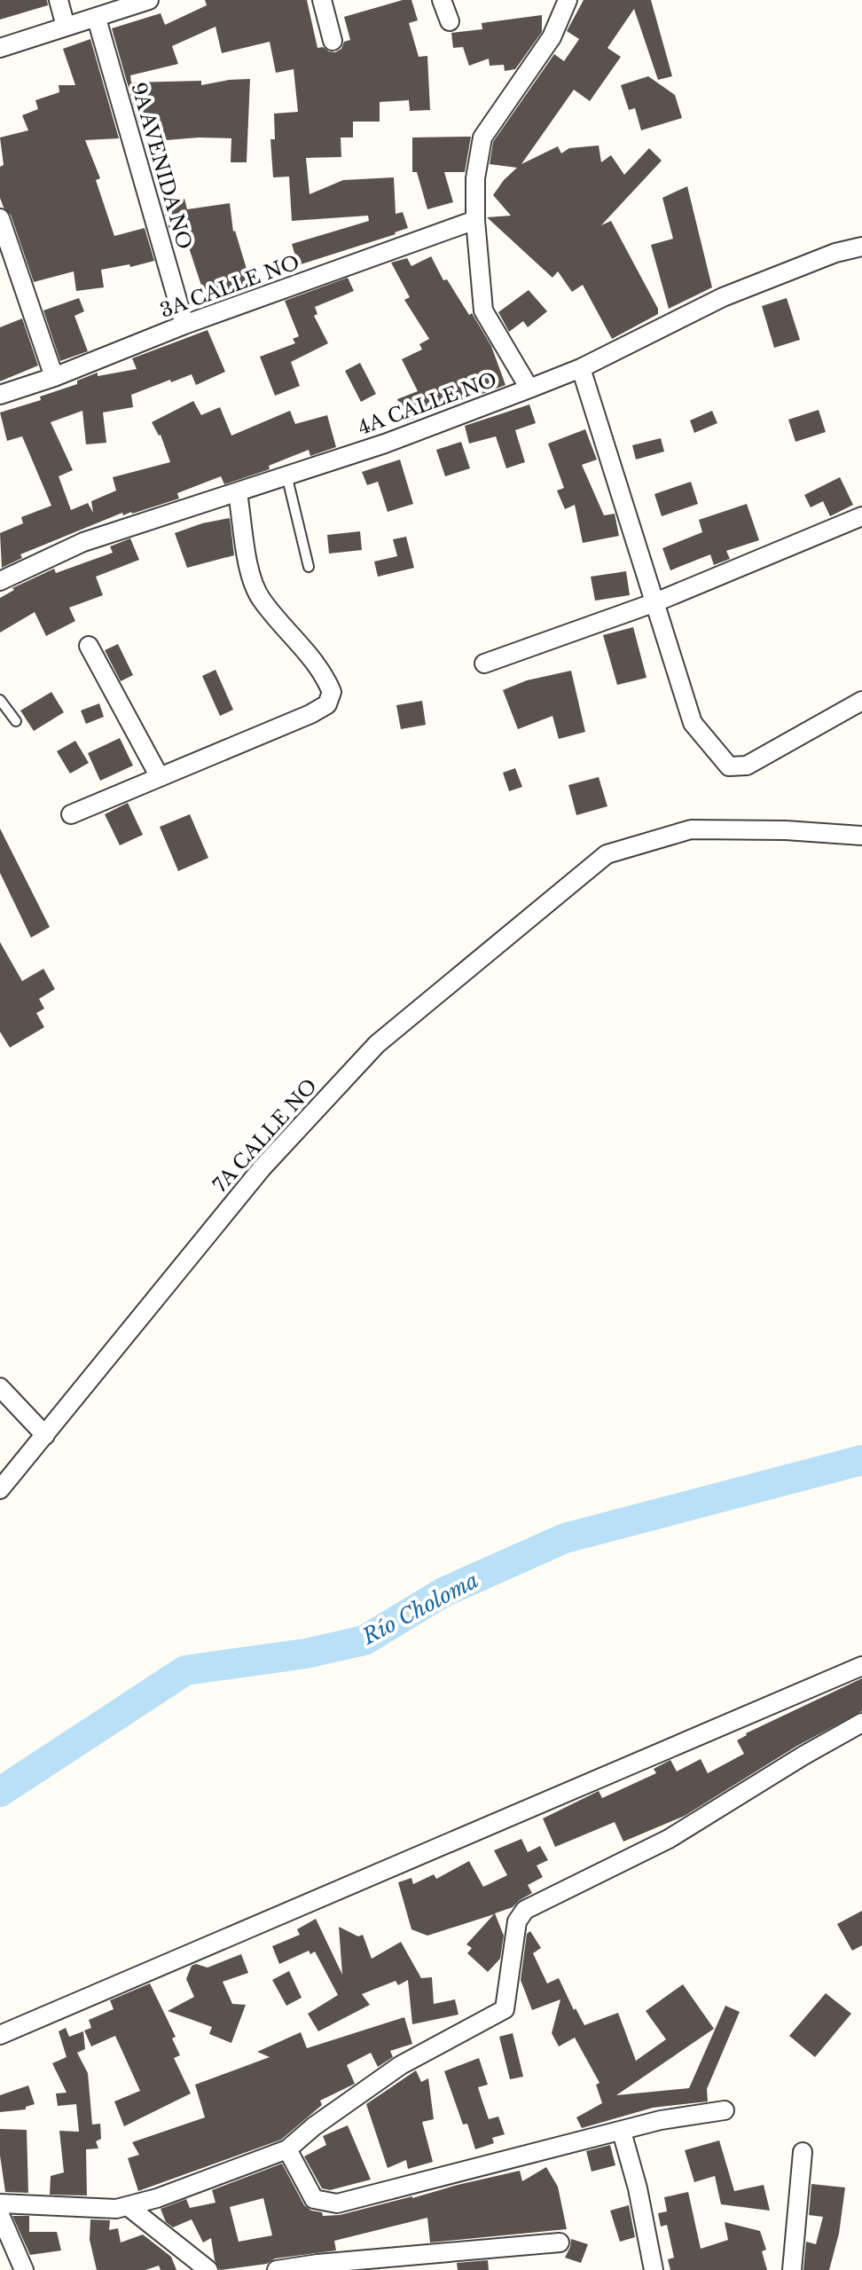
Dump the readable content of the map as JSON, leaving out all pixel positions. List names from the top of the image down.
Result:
{
  "streets": {
    "street": [
      "9A AVENIDA NO",
      "3A CALLE NO",
      "4A CALLE NO",
      "7A CALLE NO"
    ]
  },
  "crossings": [
    ["9A AVENIDA NO", "3A CALLE NO"]
  ],
  "water": ["Río Choloma"]
}
